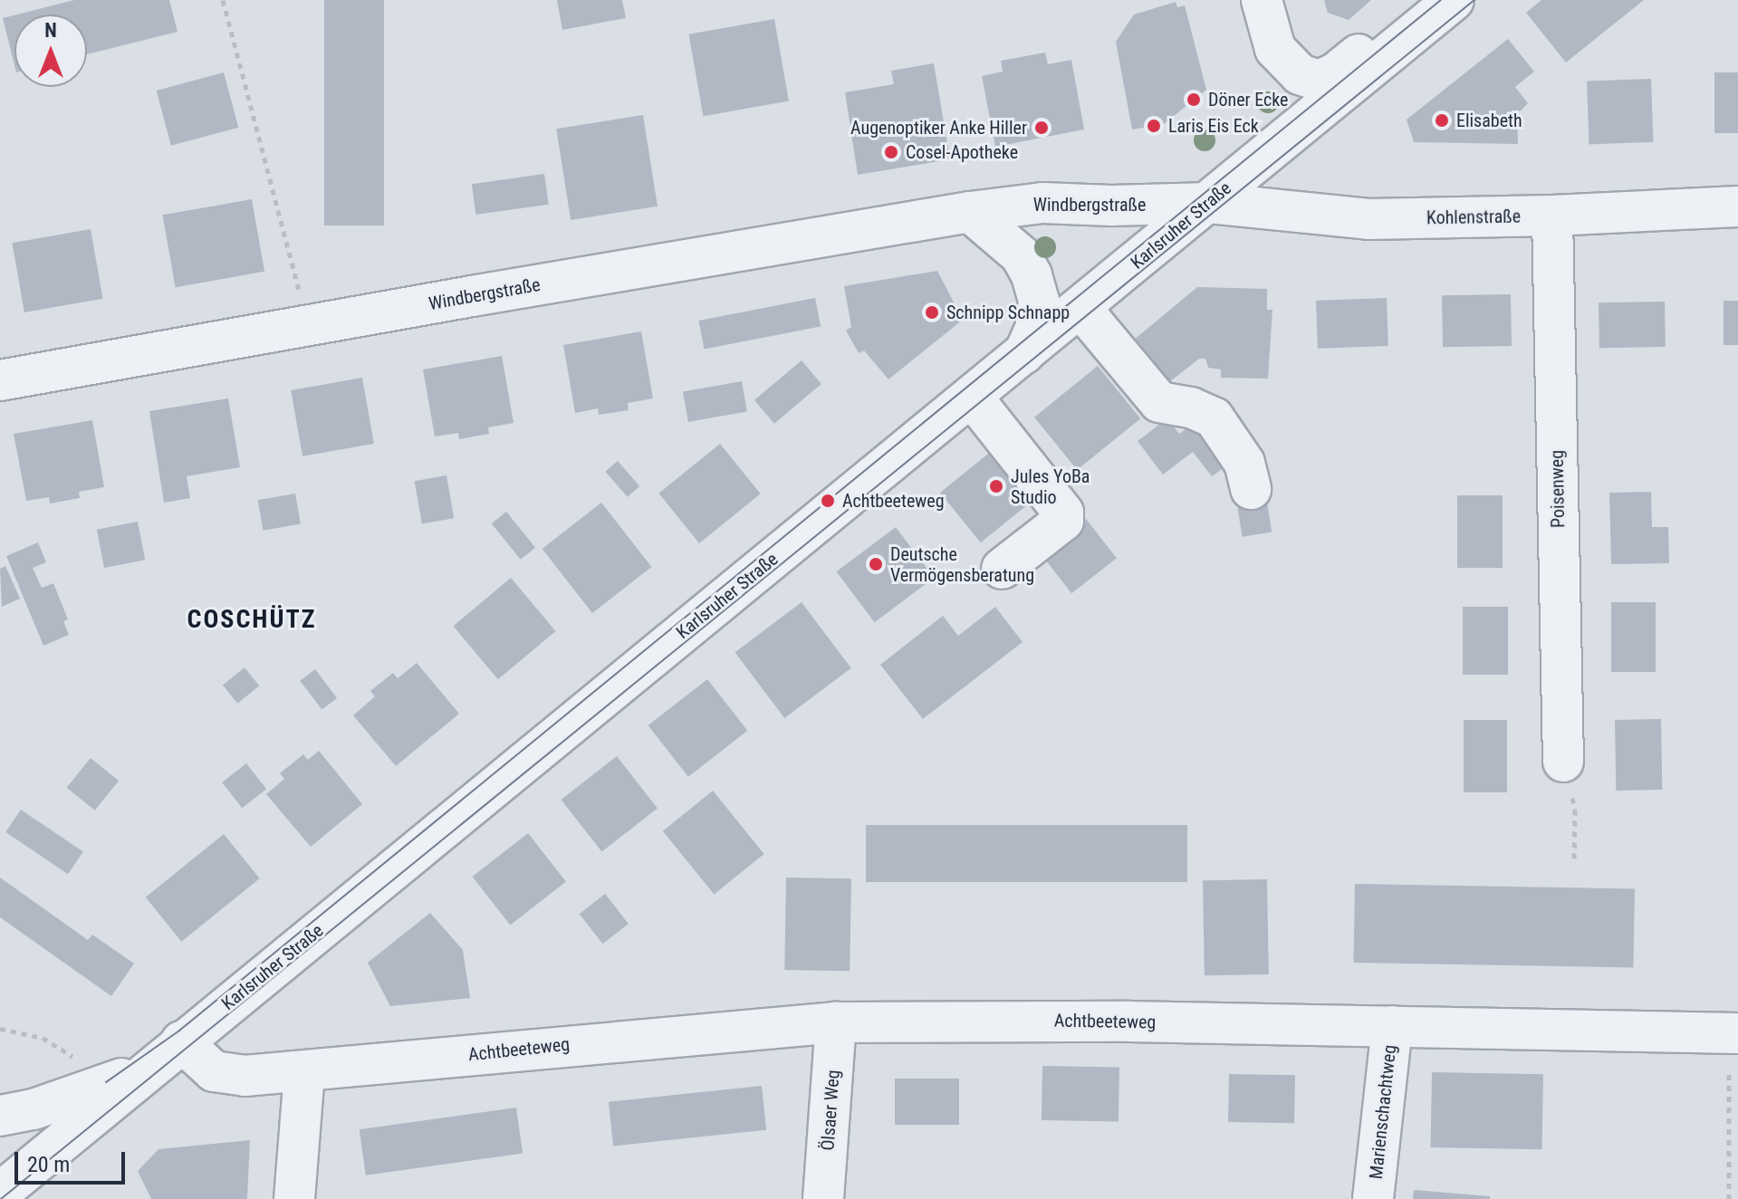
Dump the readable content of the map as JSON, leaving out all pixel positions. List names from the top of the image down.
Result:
{
  "streets": {
    "street": [
      "Windbergstraße",
      "Kohlenstraße",
      "Karlsruher Straße",
      "Poisenweg",
      "Achtbeeteweg",
      "Ölsaer Weg",
      "Marienschachtweg"
    ]
  },
  "crossings": [
    ["Windbergstraße", "Kohlenstraße"],
    ["Windbergstraße", "Karlsruher Straße"],
    ["Kohlenstraße", "Karlsruher Straße"],
    ["Kohlenstraße", "Poisenweg"],
    ["Karlsruher Straße", "Achtbeeteweg"],
    ["Achtbeeteweg", "Ölsaer Weg"],
    ["Achtbeeteweg", "Marienschachtweg"]
  ],
  "districts": ["COSCHÜTZ"],
  "places": [
    "Döner Ecke",
    "Elisabeth",
    "Laris Eis Eck",
    "Augenoptiker Anke Hiller",
    "Cosel-Apotheke",
    "Schnipp Schnapp",
    "Jules YoBa Studio",
    "Achtbeeteweg",
    "Deutsche Vermögensberatung"
  ],
  "scale_bar": "20 m",
  "north": "top"
}
